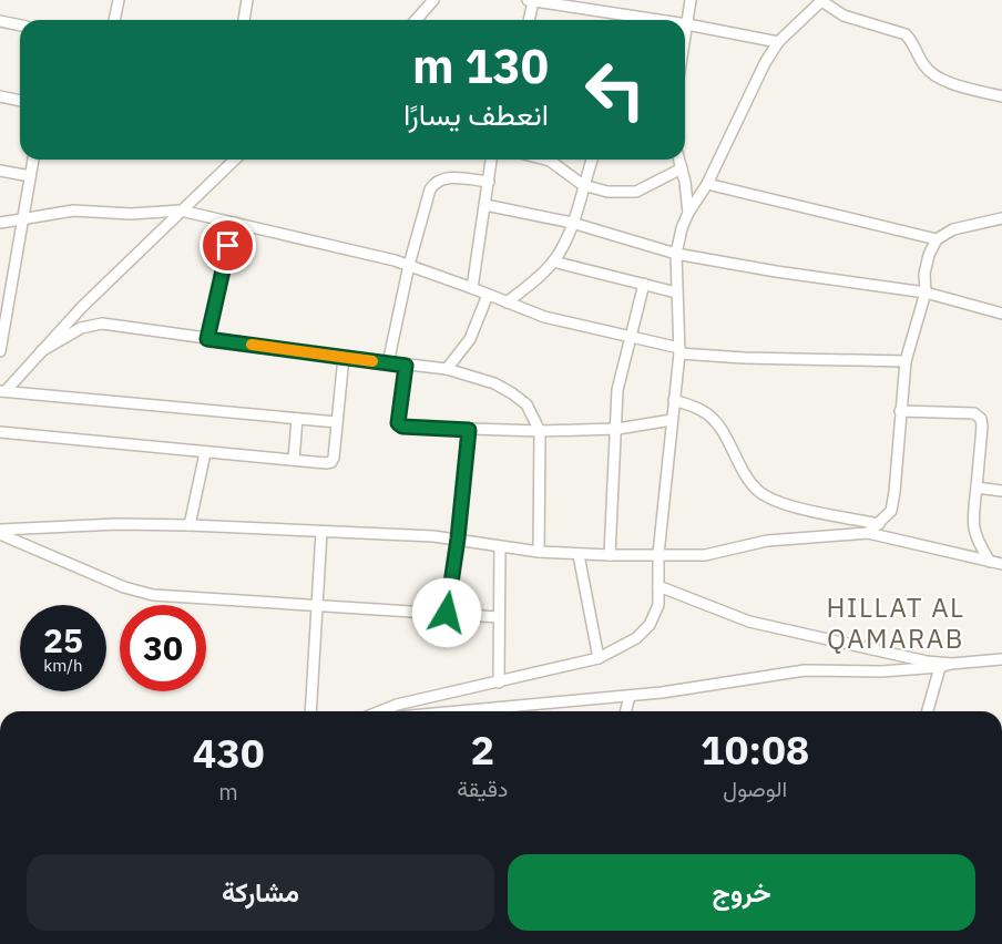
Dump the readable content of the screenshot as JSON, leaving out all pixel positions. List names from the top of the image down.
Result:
{
  "districts": ["HILLAT AL QAMARAB"],
  "page": {
    "turn": ["130 m", "انعطف يسارًا"],
    "speed": "25 km/h",
    "limit": "30",
    "eta": [
      "10:08",
      "الوصول",
      "2",
      "دقيقة",
      "430",
      "m"
    ],
    "buttons": ["خروج", "مشاركة"]
  }
}
